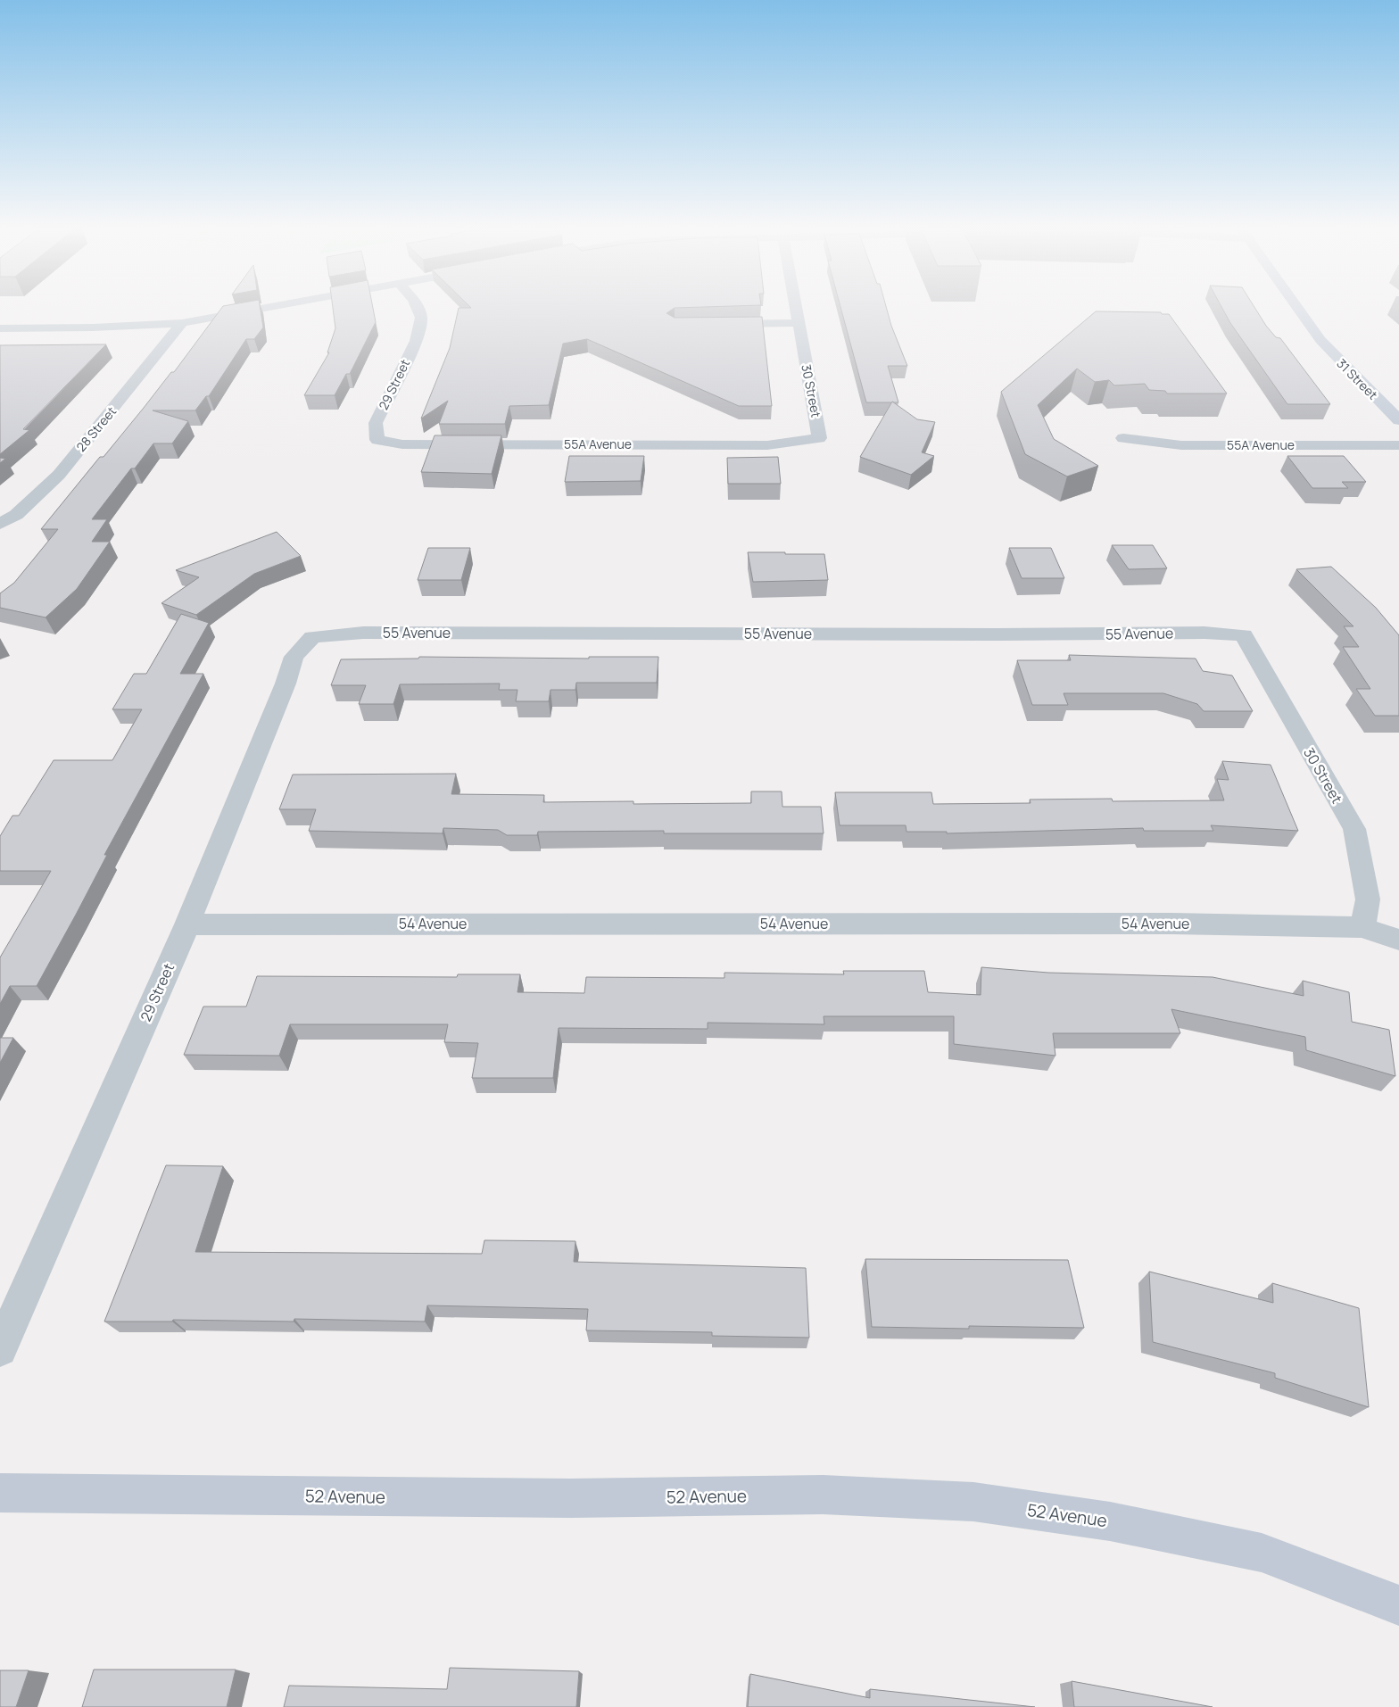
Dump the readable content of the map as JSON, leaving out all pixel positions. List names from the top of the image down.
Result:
{
  "streets": {
    "street": [
      "31 Street",
      "29 Street",
      "30 Street",
      "28 Street",
      "55A Avenue",
      "55 Avenue",
      "54 Avenue",
      "52 Avenue"
    ]
  },
  "crossings": [
    ["29 Street", "55A Avenue"],
    ["29 Street", "55 Avenue"],
    ["29 Street", "54 Avenue"],
    ["30 Street", "55A Avenue"],
    ["30 Street", "55 Avenue"],
    ["30 Street", "54 Avenue"]
  ]
}
